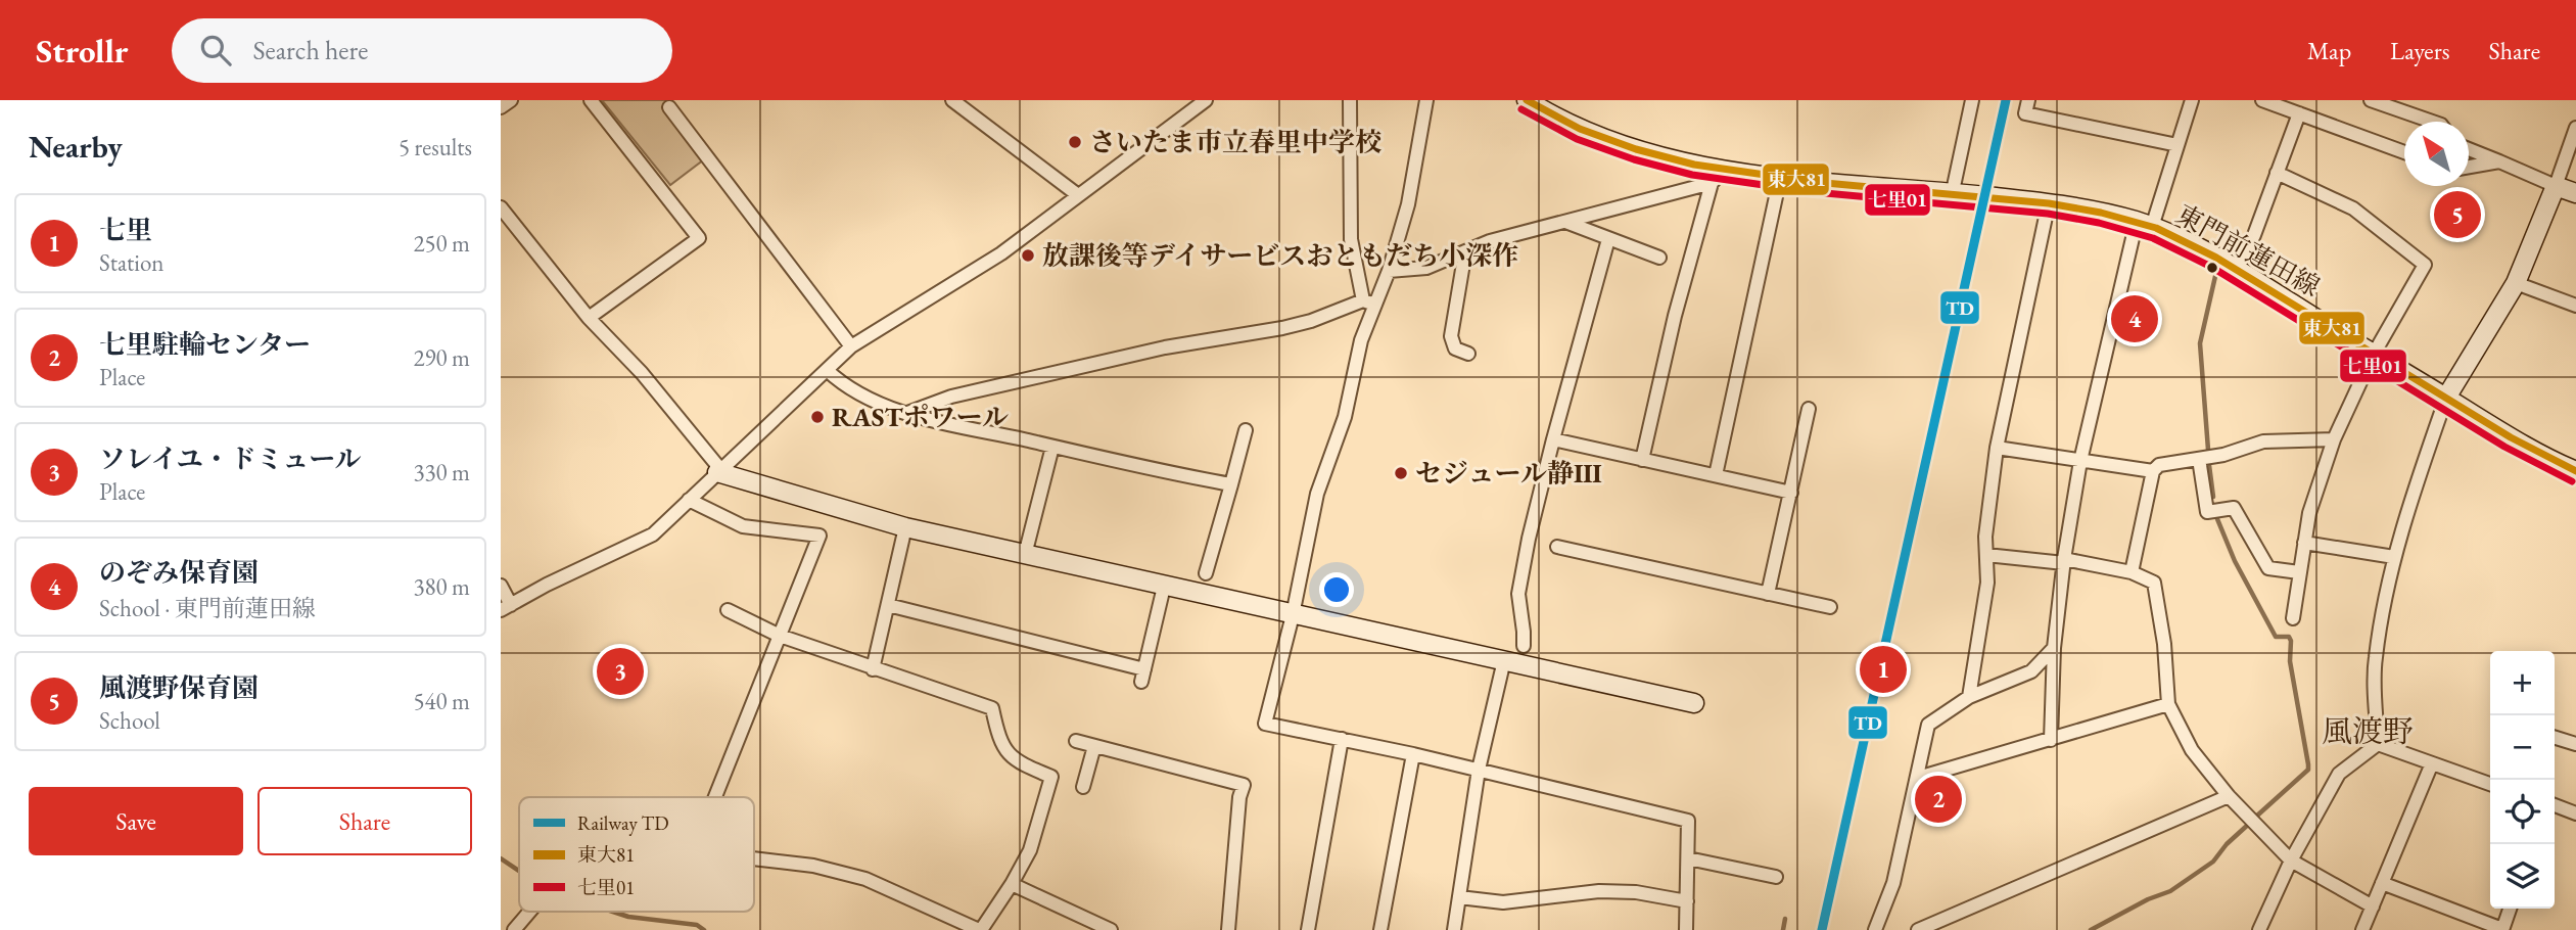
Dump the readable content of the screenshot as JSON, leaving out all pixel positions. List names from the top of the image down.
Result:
{
  "streets": {
    "street": ["東門前蓮田線"]
  },
  "districts": ["風渡野"],
  "places": [
    "さいたま市立春里中学校",
    "放課後等デイサービスおともだち小深作",
    "RASTポワール",
    "セジュール静Ⅲ"
  ],
  "lines": ["rail line TD", "transit line 東大81", "transit line 七里01"],
  "legend": ["Railway TD", "東大81", "七里01"],
  "north": "top left",
  "page": {
    "header": "Strollr",
    "search": "Search here",
    "nav": ["Map", "Layers", "Share"],
    "heading": ["Nearby", "5 results"],
    "pins": [
      "5",
      "4",
      "1",
      "3",
      "2"
    ],
    "list": [
      {
        "mark": "1",
        "name": "七里",
        "note": "Station",
        "value": "250 m"
      },
      {
        "mark": "2",
        "name": "七里駐輪センター",
        "note": "Place",
        "value": "290 m"
      },
      {
        "mark": "3",
        "name": "ソレイユ・ドミュール",
        "note": "Place",
        "value": "330 m"
      },
      {
        "mark": "4",
        "name": "のぞみ保育園",
        "note": "School · 東門前蓮田線",
        "value": "380 m"
      },
      {
        "mark": "5",
        "name": "風渡野保育園",
        "note": "School",
        "value": "540 m"
      }
    ],
    "map_buttons": ["+", "−"],
    "buttons": ["Save", "Share"]
  }
}
